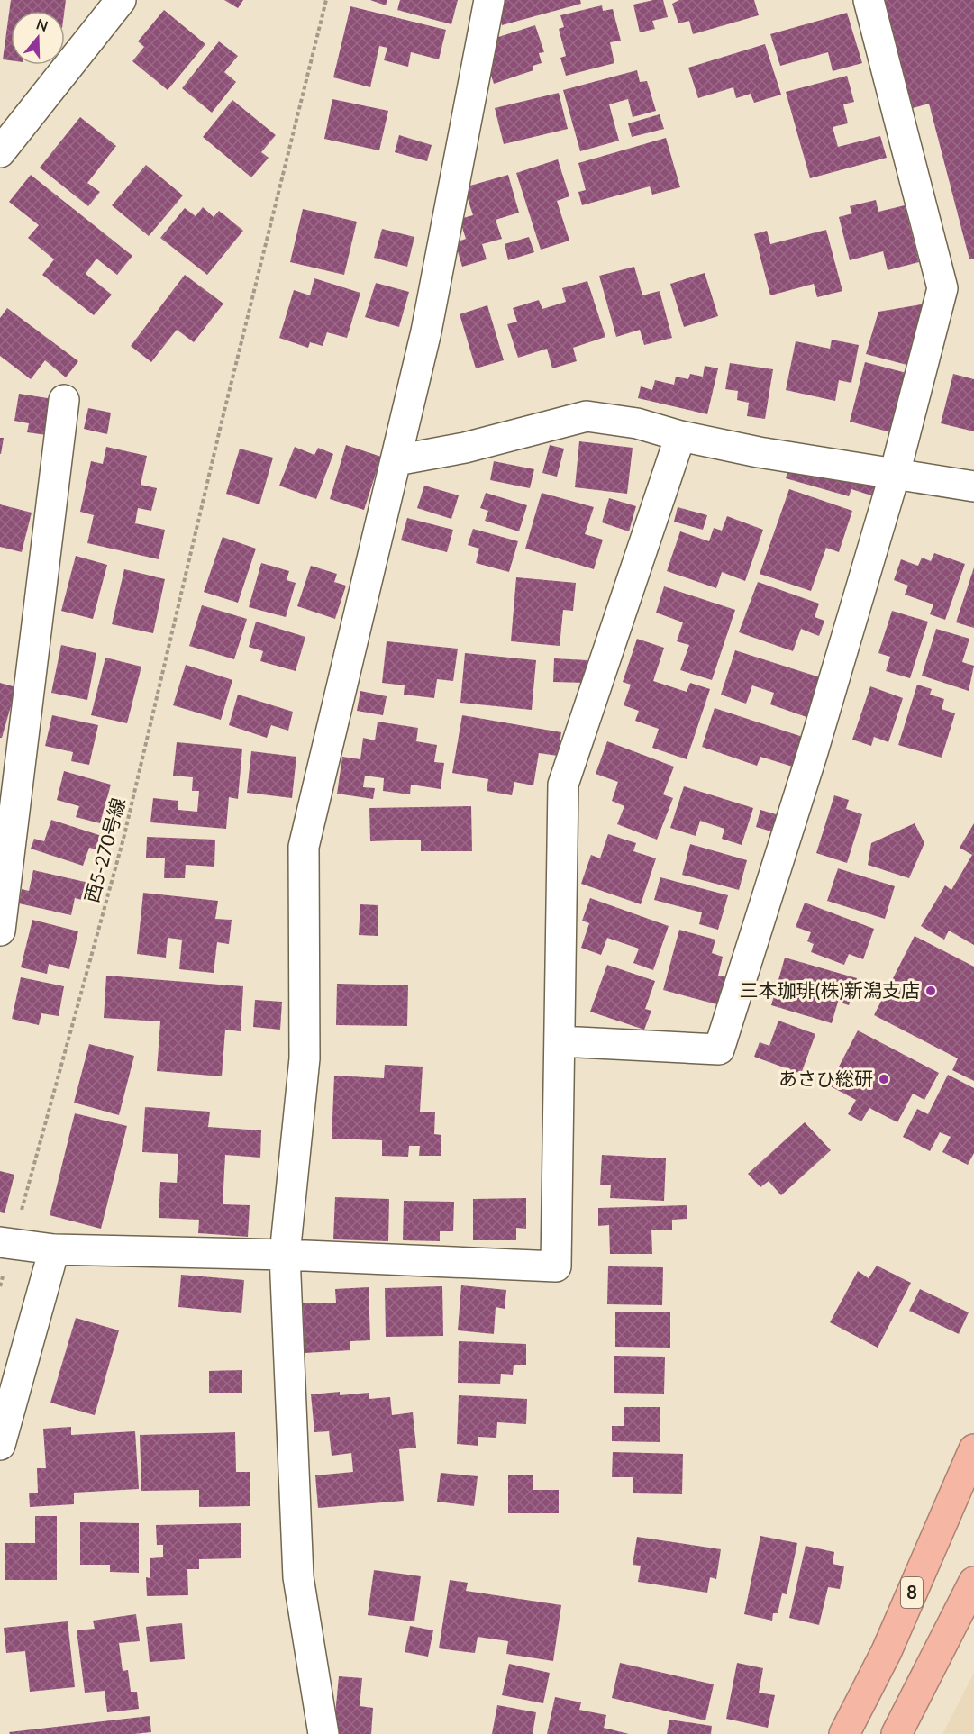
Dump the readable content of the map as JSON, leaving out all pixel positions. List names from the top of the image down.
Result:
{
  "streets": {
    "highway": ["8"],
    "path": ["西5-270号線"]
  },
  "places": ["三本珈琲(株)新潟支店", "あさひ総研"],
  "north": "top"
}
